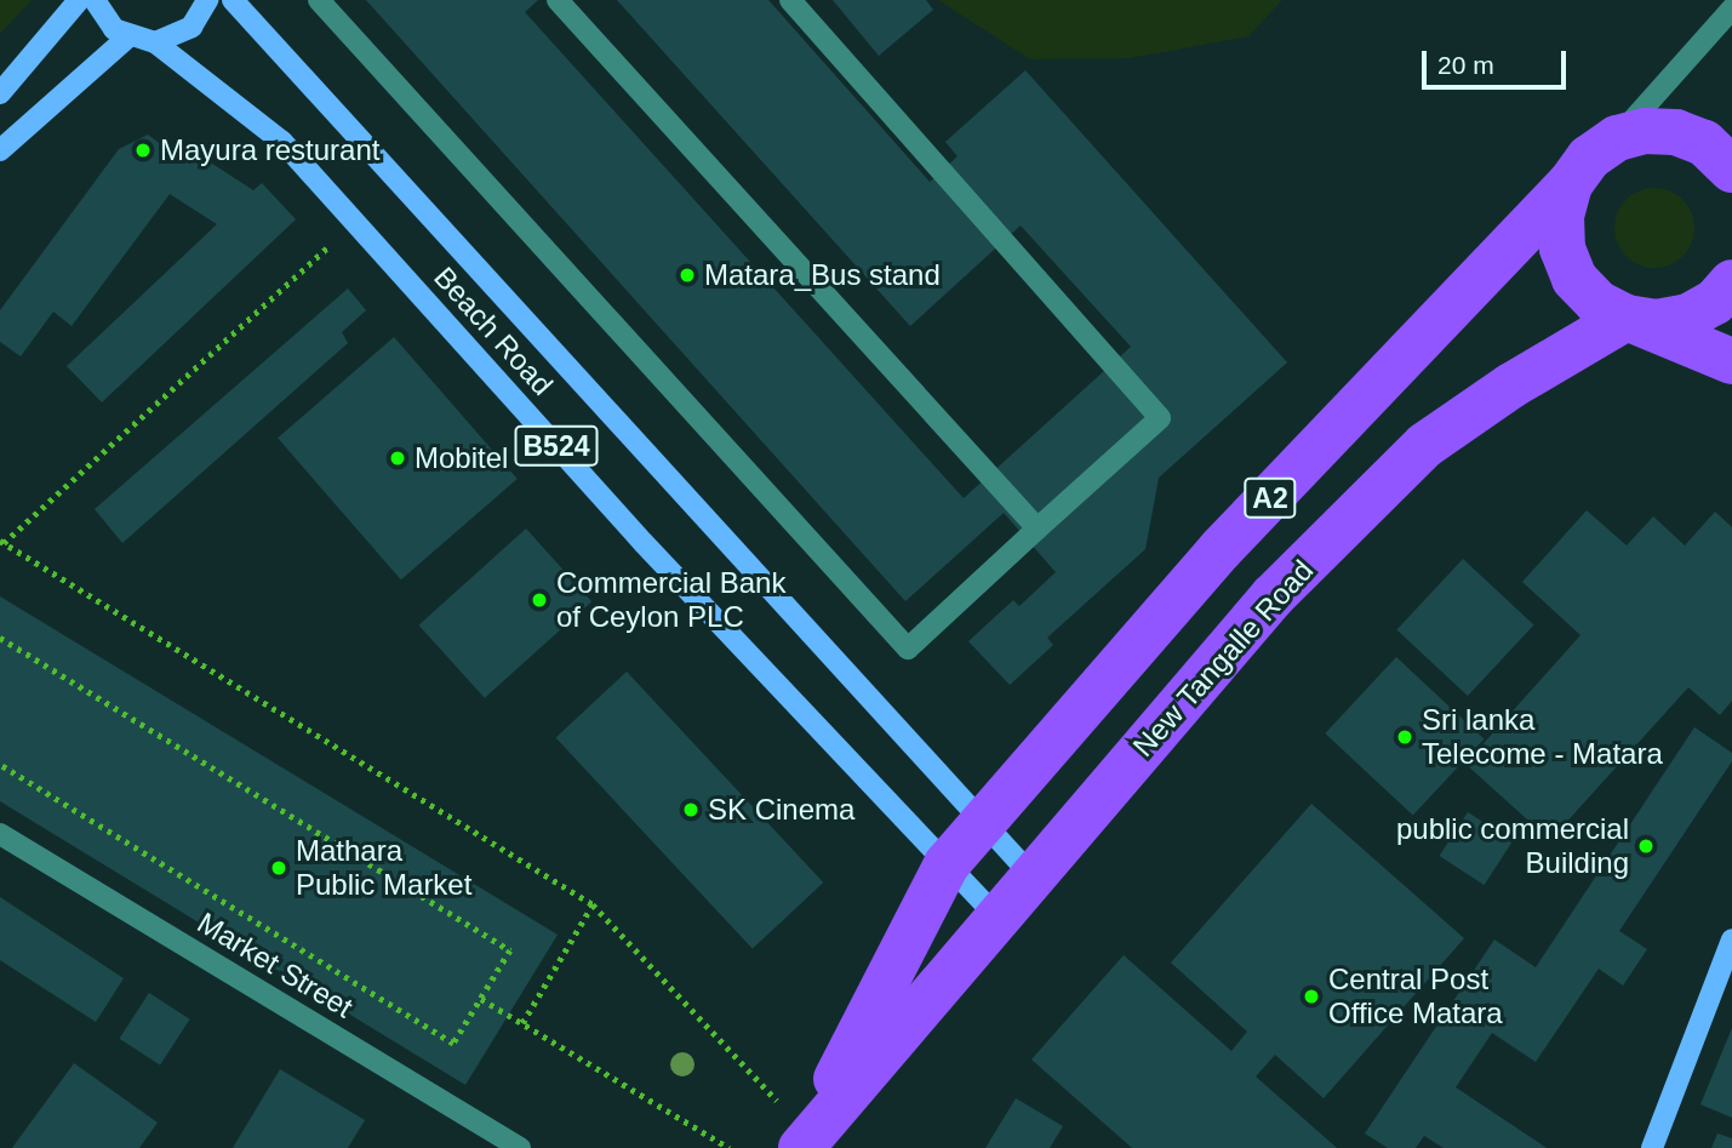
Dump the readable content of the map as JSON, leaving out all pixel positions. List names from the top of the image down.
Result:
{
  "streets": {
    "highway": ["A2", "New Tangalle Road"],
    "main road": ["Beach Road", "B524"],
    "street": ["Market Street"]
  },
  "crossings": [
    ["Beach Road", "A2"],
    ["Beach Road", "New Tangalle Road"],
    ["A2", "New Tangalle Road"]
  ],
  "places": [
    "Mayura resturant",
    "Matara_Bus stand",
    "Mobitel",
    "Commercial Bank of Ceylon PLC",
    "Sri lanka Telecome - Matara",
    "SK Cinema",
    "public commercial Building",
    "Mathara Public Market",
    "Central Post Office Matara"
  ],
  "scale_bar": "20 m"
}
